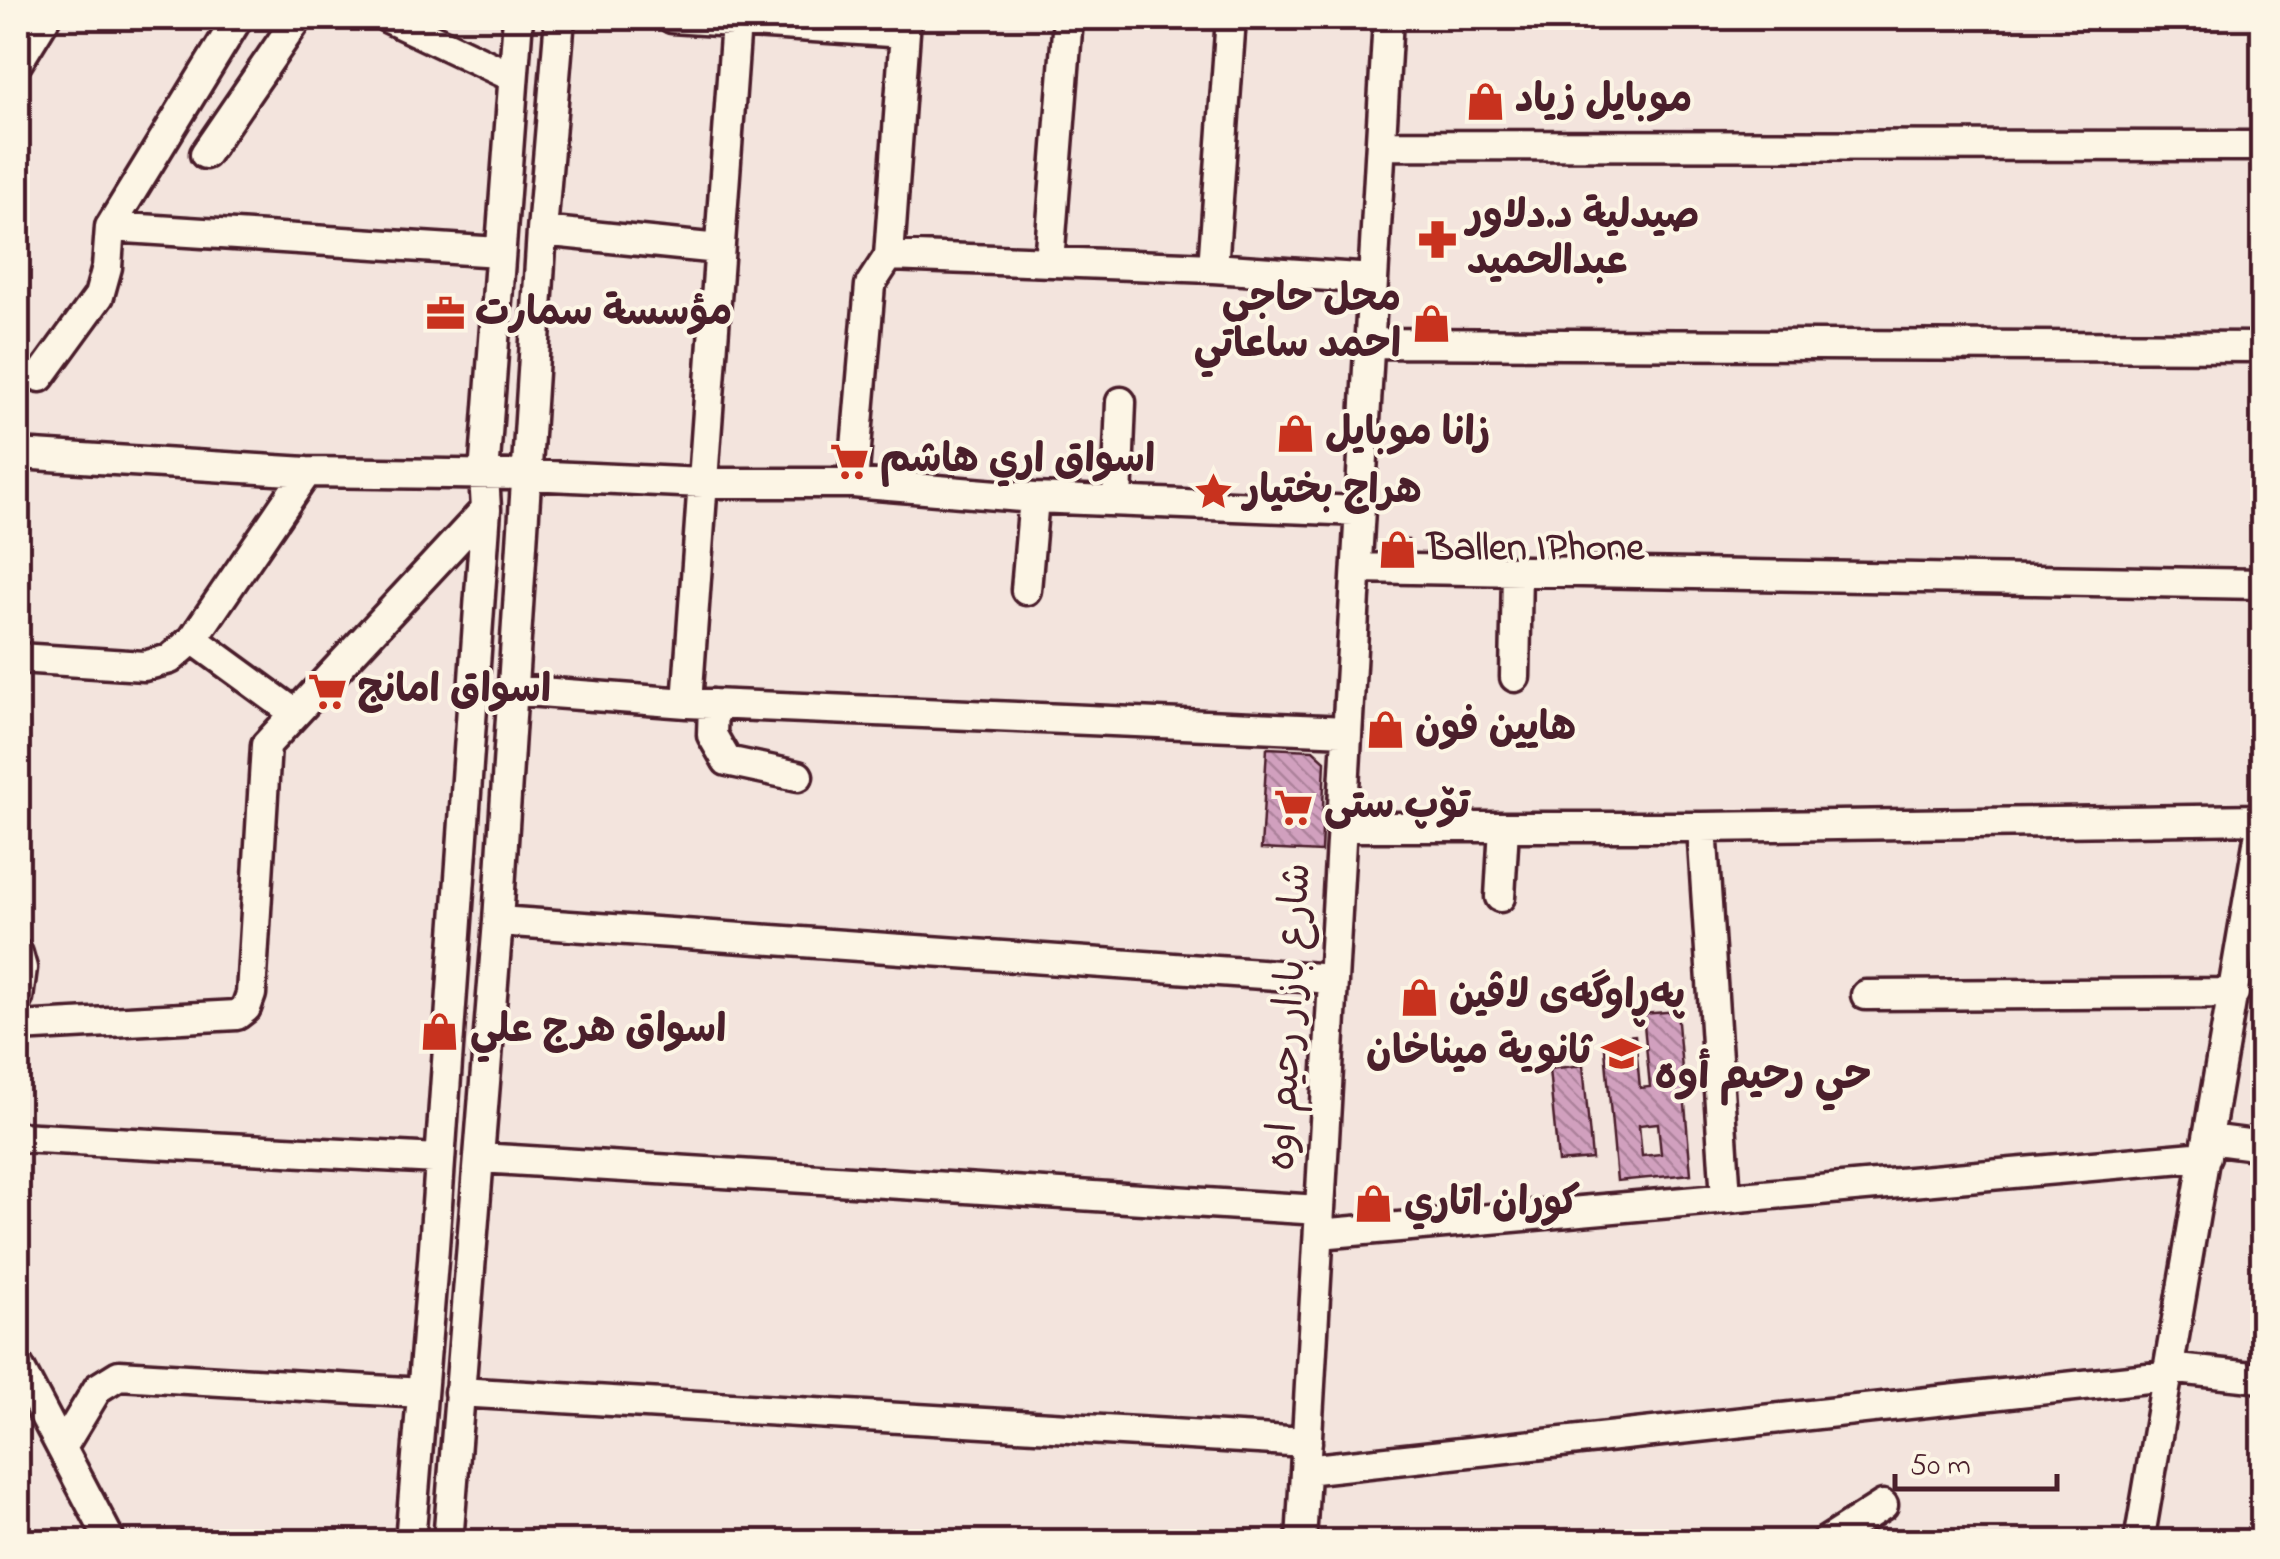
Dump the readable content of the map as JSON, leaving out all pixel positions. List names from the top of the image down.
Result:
{
  "streets": {
    "street": ["شارع بازار رحيم اوه"]
  },
  "districts": ["حي رحيم أوه"],
  "places": {
    "shop": [
      "موبايل زياد",
      "محل حاجي احمد ساعاتي",
      "زانا موبايل",
      "Ballen IPhone",
      "هايين فون",
      "پەڕاوگەی لاڤین",
      "اسواق هرج علي",
      "كوران اتاري"
    ],
    "pharmacy": ["صيدلية د.دلاور عبدالحميد"],
    "office": ["مؤسسة سمارت"],
    "supermarket": ["اسواق اري هاشم", "اسواق امانج", "تۆپ ستی"],
    "place": ["هراج بختيار"],
    "school or university": ["ثانوية ميناخان"]
  },
  "scale_bar": "50 m"
}
